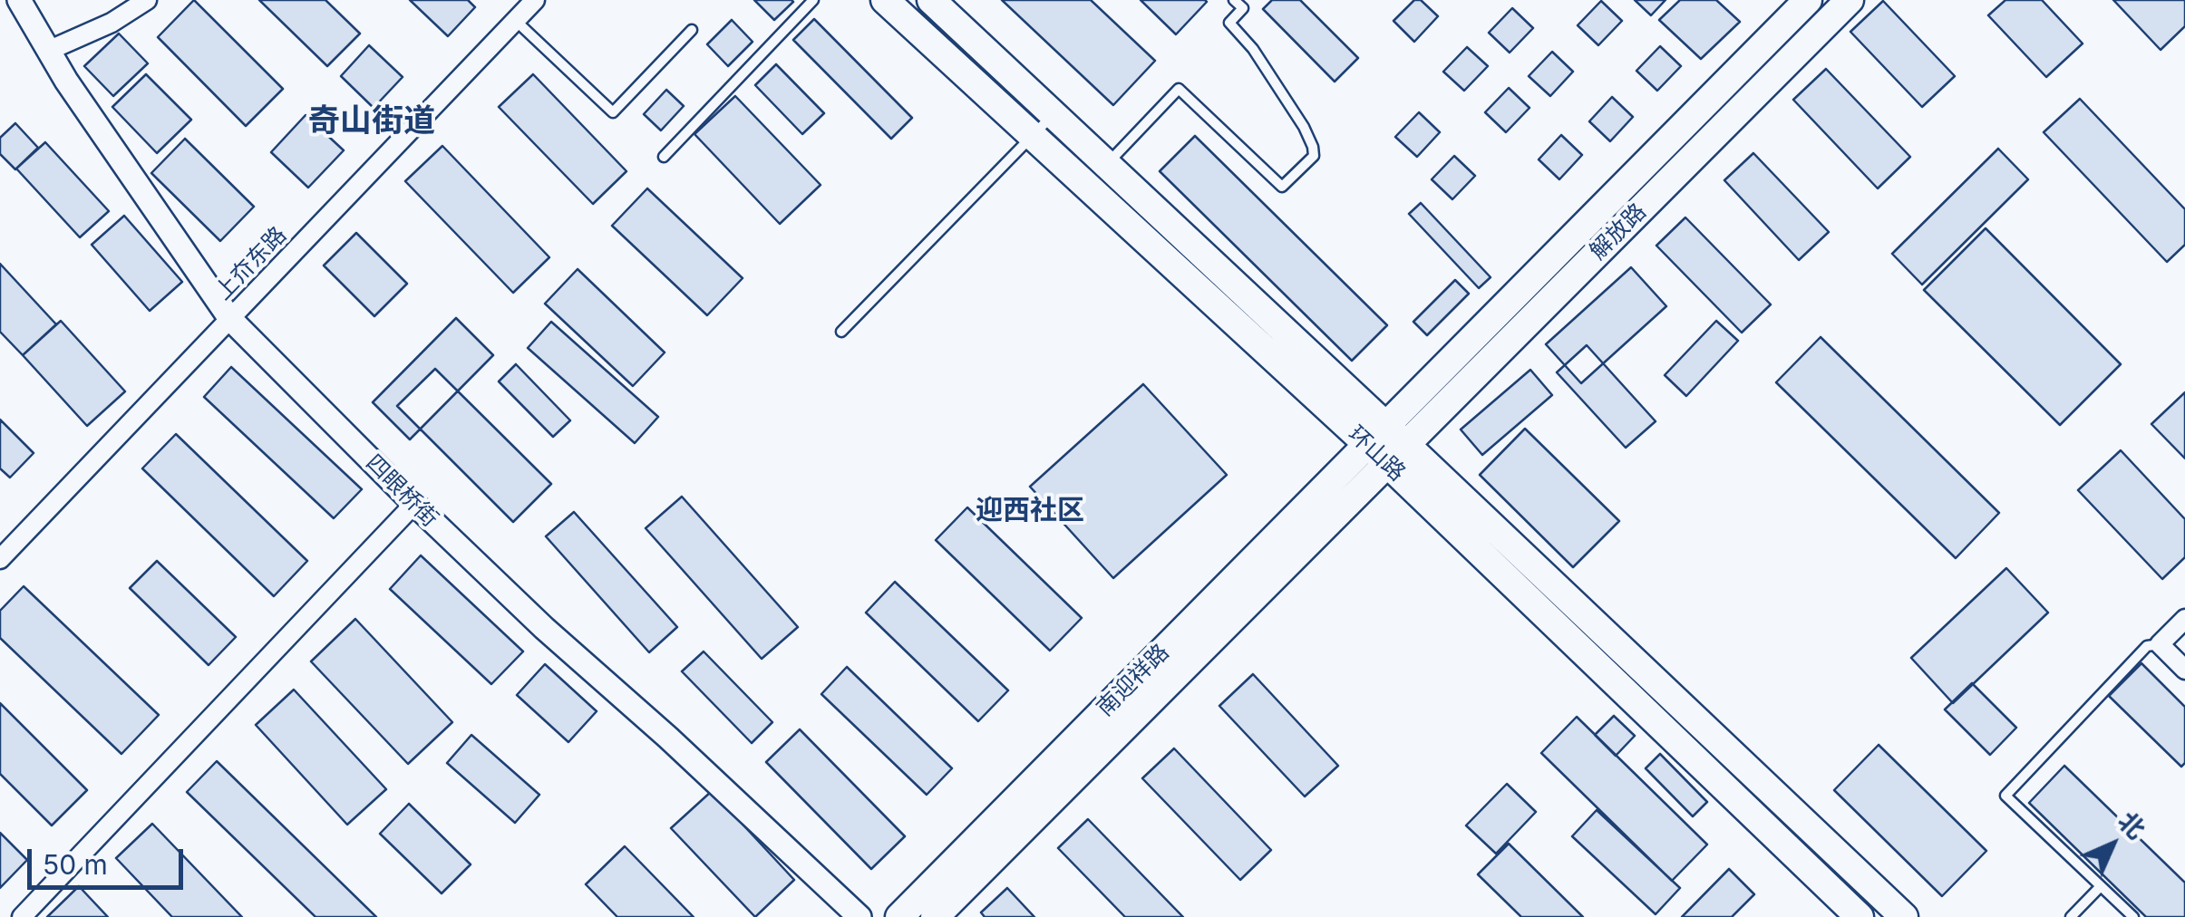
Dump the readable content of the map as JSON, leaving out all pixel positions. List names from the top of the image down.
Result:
{
  "streets": {
    "main road": ["解放路", "环山路", "南迎祥路"],
    "street": ["上夼东路", "四眼桥街"]
  },
  "crossings": [
    ["解放路", "环山路"],
    ["解放路", "南迎祥路"],
    ["上夼东路", "四眼桥街"],
    ["环山路", "南迎祥路"]
  ],
  "districts": ["奇山街道", "迎西社区"],
  "scale_bar": "50 m",
  "north": "top right"
}
